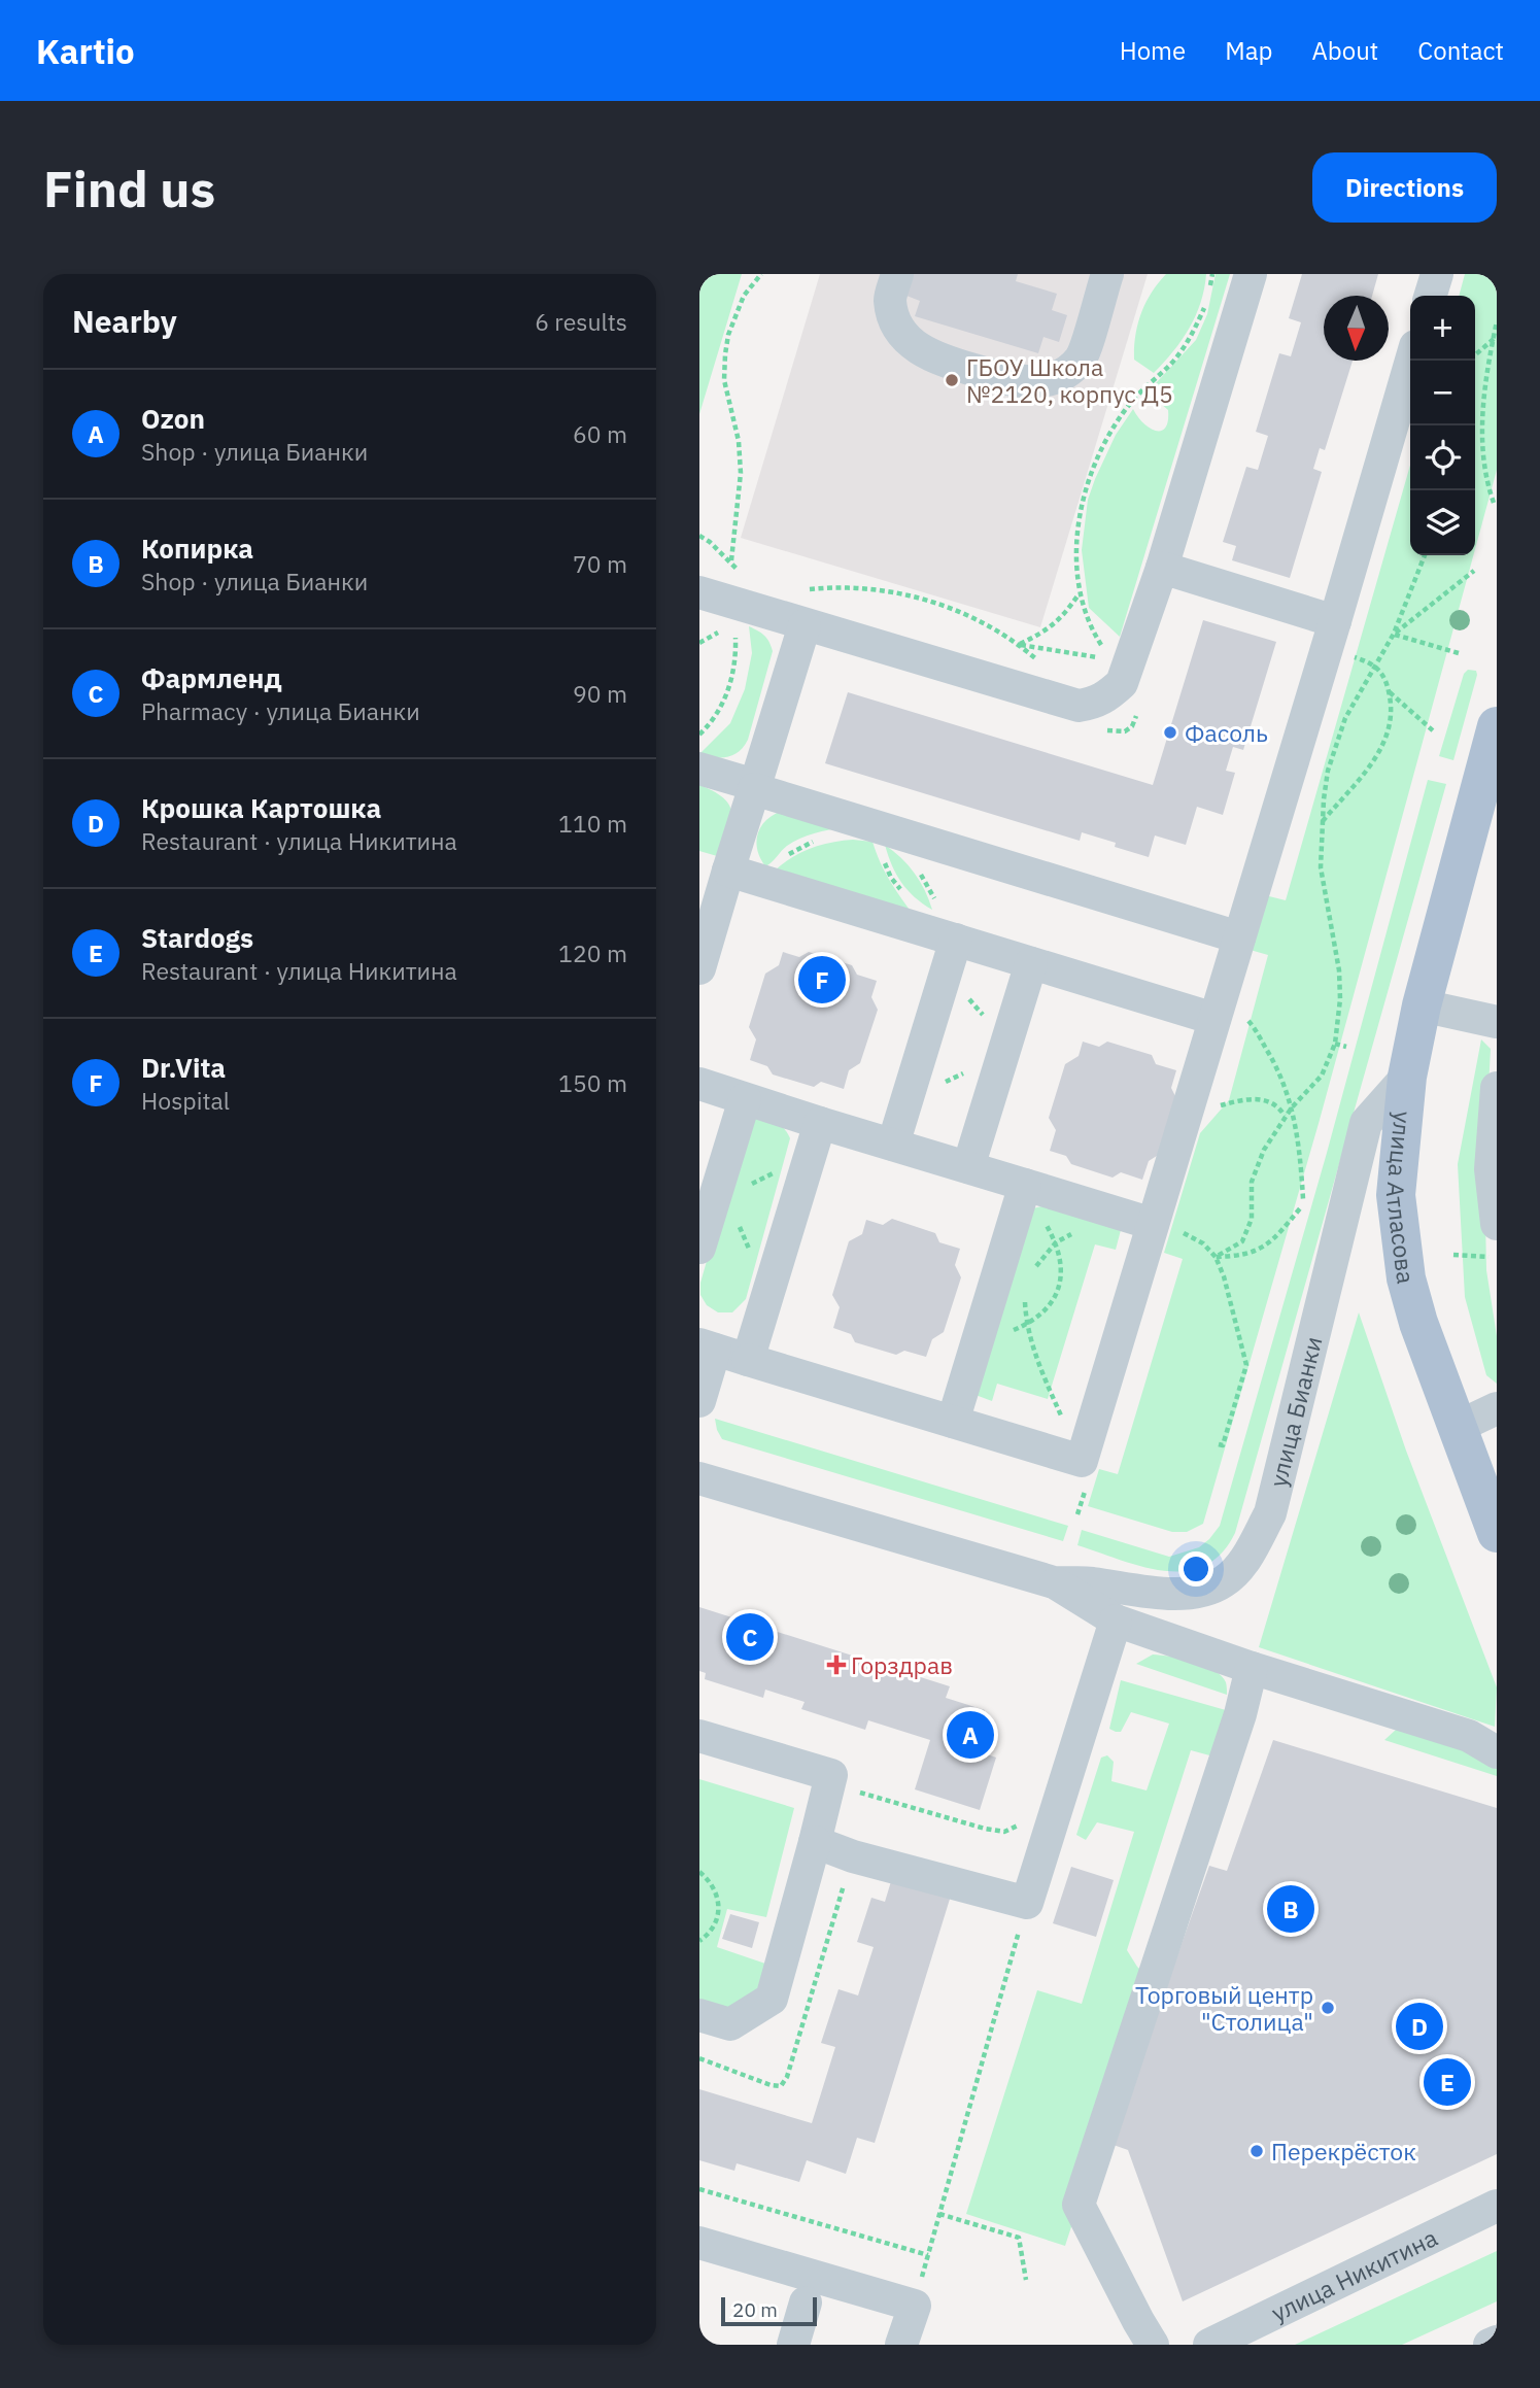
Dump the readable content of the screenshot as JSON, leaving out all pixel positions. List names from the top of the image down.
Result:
{
  "streets": {
    "main road": ["улица Атласова"],
    "street": ["улица Бианки", "улица Никитина"]
  },
  "crossings": [
    ["улица Атласова", "улица Бианки"]
  ],
  "places": {
    "other": [
      "ГБОУ Школа №2120, корпус Д5",
      "Фасоль",
      "Торговый центр \"Столица\"",
      "Перекрёсток"
    ],
    "health": ["Горздрав"]
  },
  "scale_bar": "20 m",
  "north": "bottom",
  "page": {
    "header": "Kartio",
    "nav": [
      "Home",
      "Map",
      "About",
      "Contact"
    ],
    "buttons": "Directions",
    "title": "Find us",
    "heading": ["Nearby", "6 results"],
    "map_buttons": ["+", "−"],
    "list": [
      {
        "mark": "A",
        "name": "Ozon",
        "note": "Shop · улица Бианки",
        "value": "60 m"
      },
      {
        "mark": "B",
        "name": "Копирка",
        "note": "Shop · улица Бианки",
        "value": "70 m"
      },
      {
        "mark": "C",
        "name": "Фармленд",
        "note": "Pharmacy · улица Бианки",
        "value": "90 m"
      },
      {
        "mark": "D",
        "name": "Крошка Картошка",
        "note": "Restaurant · улица Никитина",
        "value": "110 m"
      },
      {
        "mark": "E",
        "name": "Stardogs",
        "note": "Restaurant · улица Никитина",
        "value": "120 m"
      },
      {
        "mark": "F",
        "name": "Dr.Vita",
        "note": "Hospital",
        "value": "150 m"
      }
    ],
    "pins": [
      "F",
      "C",
      "A",
      "B",
      "D",
      "E"
    ],
    "scale": "20 m"
  }
}
